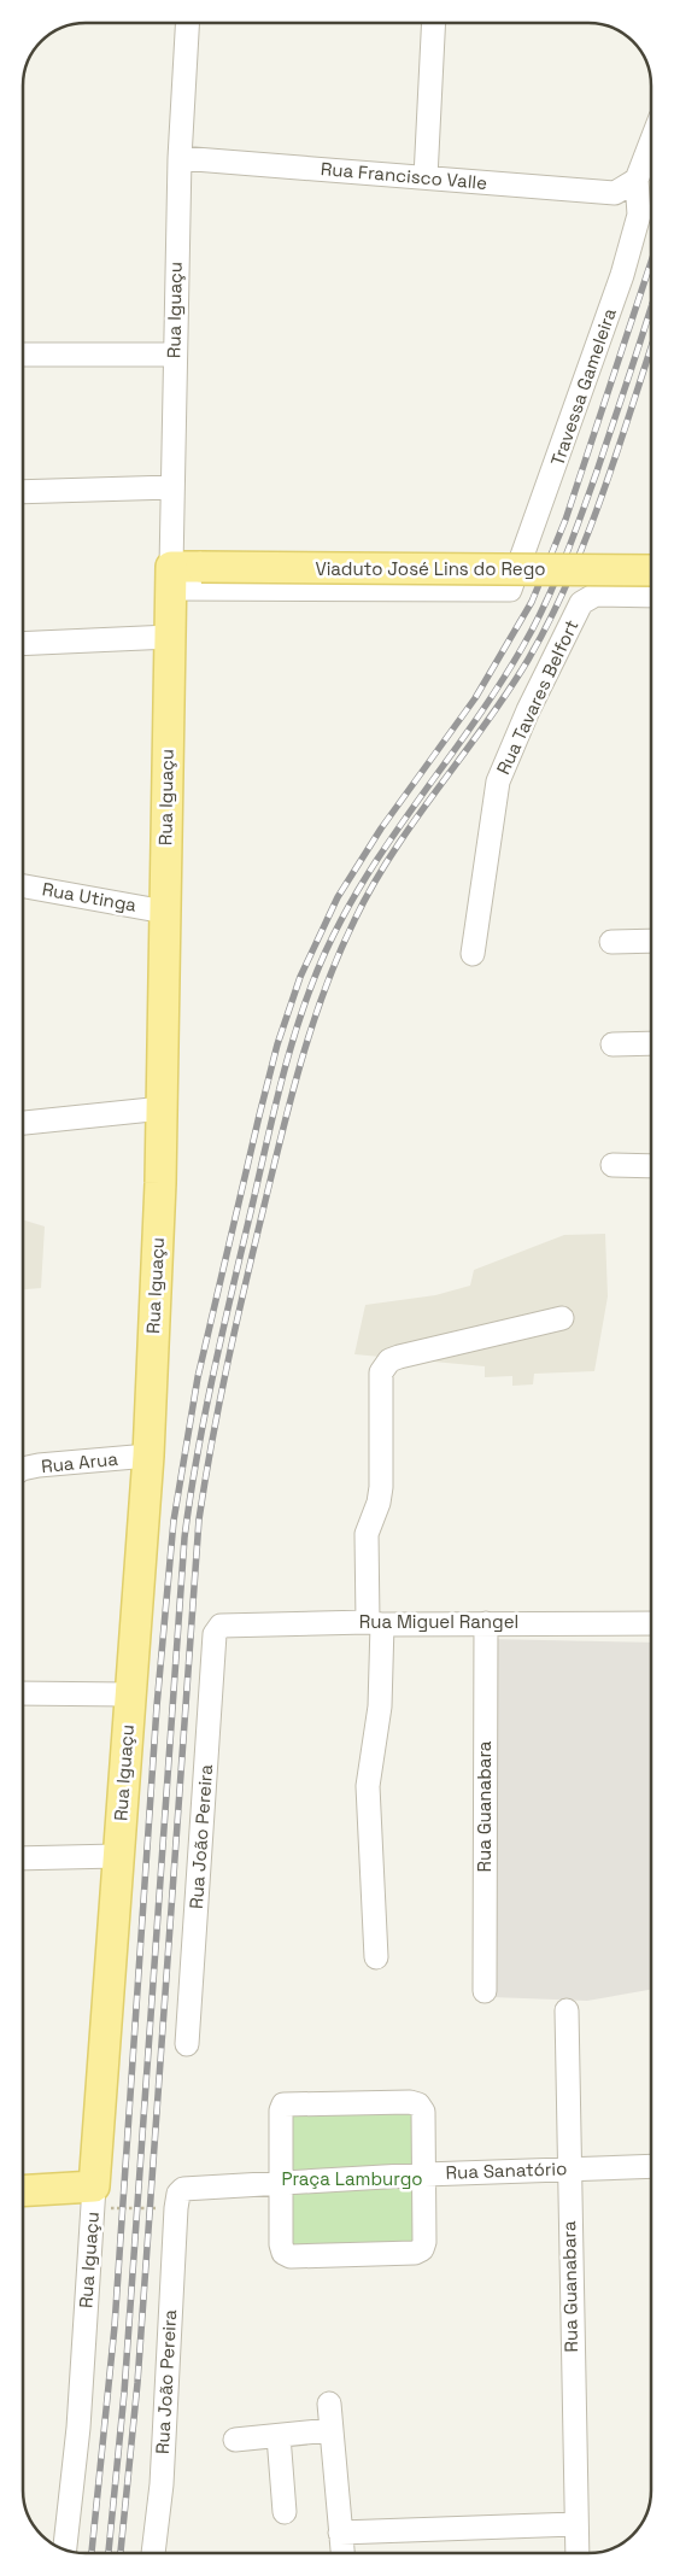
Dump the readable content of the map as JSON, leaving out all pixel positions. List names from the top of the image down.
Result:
{
  "streets": {
    "main road": ["Rua Iguaçu", "Viaduto José Lins do Rego"],
    "street": [
      "Rua Francisco Valle",
      "Travessa Gameleira",
      "Rua Tavares Belfort",
      "Rua Utinga",
      "Rua Arua",
      "Rua Miguel Rangel",
      "Rua Guanabara",
      "Rua João Pereira",
      "Rua Sanatório"
    ]
  },
  "crossings": [
    ["Rua Francisco Valle", "Rua Iguaçu"],
    ["Rua Francisco Valle", "Travessa Gameleira"],
    ["Rua Iguaçu", "Travessa Gameleira"],
    ["Rua Iguaçu", "Viaduto José Lins do Rego"],
    ["Rua Iguaçu", "Rua Utinga"],
    ["Rua Iguaçu", "Rua Arua"],
    ["Travessa Gameleira", "Viaduto José Lins do Rego"],
    ["Rua Miguel Rangel", "Rua Guanabara"],
    ["Rua Miguel Rangel", "Rua João Pereira"],
    ["Rua Guanabara", "Rua Sanatório"],
    ["Rua João Pereira", "Rua Sanatório"]
  ],
  "parks": ["Praça Lamburgo"]
}
